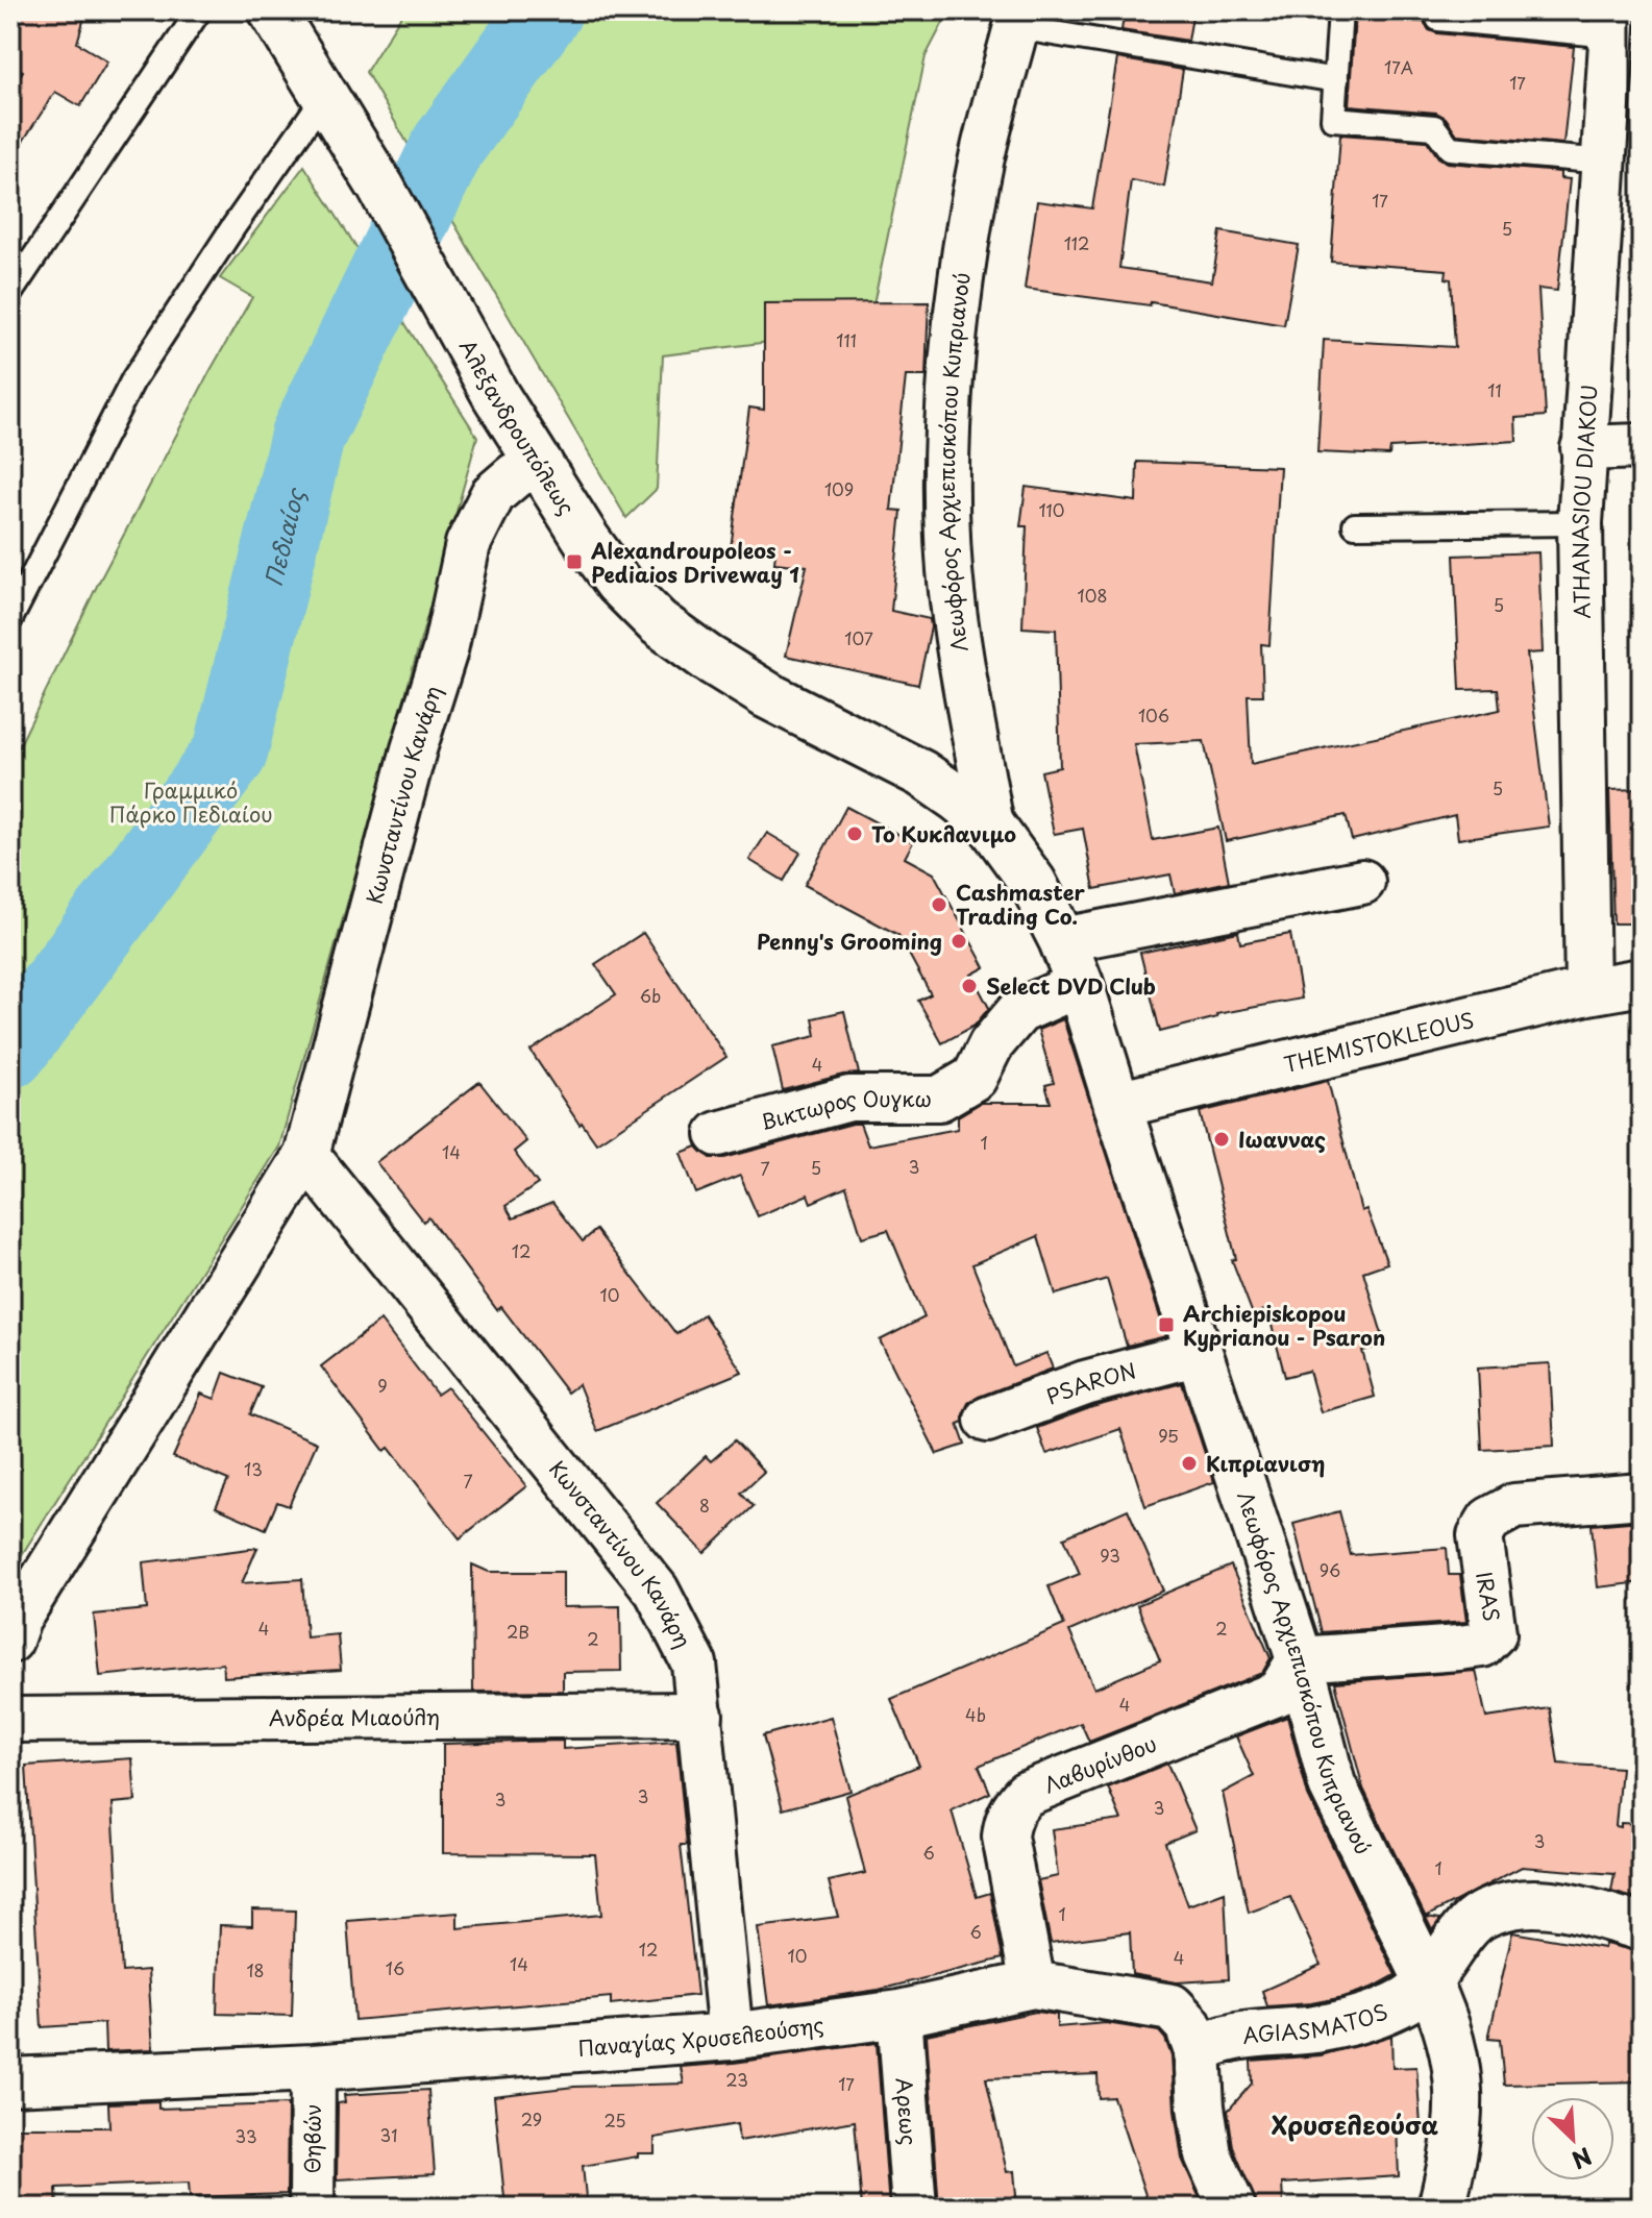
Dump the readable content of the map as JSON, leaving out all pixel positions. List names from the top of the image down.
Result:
{
  "streets": {
    "street": [
      "Αλεξανδρουπόλεως",
      "Λεωφόρος Αρχιεπισκόπου Κυπριανού",
      "ATHANASIOU DIAKOU",
      "Κωνσταντίνου Κανάρη",
      "THEMISTOKLEOUS",
      "Βικτωρος Ουγκω",
      "PSARON",
      "IRAS",
      "Ανδρέα Μιαούλη",
      "Λαβυρίνθου",
      "AGIASMATOS",
      "Παναγίας Χρυσελεούσης",
      "Αρεως",
      "Θηβών"
    ]
  },
  "crossings": [
    ["Αλεξανδρουπόλεως", "Λεωφόρος Αρχιεπισκόπου Κυπριανού"],
    ["Αλεξανδρουπόλεως", "Κωνσταντίνου Κανάρη"],
    ["Λεωφόρος Αρχιεπισκόπου Κυπριανού", "THEMISTOKLEOUS"],
    ["Λεωφόρος Αρχιεπισκόπου Κυπριανού", "Βικτωρος Ουγκω"],
    ["Λεωφόρος Αρχιεπισκόπου Κυπριανού", "PSARON"],
    ["Λεωφόρος Αρχιεπισκόπου Κυπριανού", "IRAS"],
    ["Λεωφόρος Αρχιεπισκόπου Κυπριανού", "Λαβυρίνθου"],
    ["Λεωφόρος Αρχιεπισκόπου Κυπριανού", "AGIASMATOS"],
    ["ATHANASIOU DIAKOU", "THEMISTOKLEOUS"],
    ["Κωνσταντίνου Κανάρη", "Ανδρέα Μιαούλη"],
    ["Κωνσταντίνου Κανάρη", "Παναγίας Χρυσελεούσης"],
    ["IRAS", "Λαβυρίνθου"],
    ["Λαβυρίνθου", "Παναγίας Χρυσελεούσης"],
    ["AGIASMATOS", "Παναγίας Χρυσελεούσης"],
    ["Παναγίας Χρυσελεούσης", "Αρεως"],
    ["Παναγίας Χρυσελεούσης", "Θηβών"]
  ],
  "districts": ["Χρυσελεούσα"],
  "water": ["Πεδιαίος"],
  "parks": ["Γραμμικό Πάρκο Πεδιαίου"],
  "places": {
    "transit": ["Alexandroupoleos - Pediaios Driveway 1", "Archiepiskopou Kyprianou - Psaron"],
    "other": [
      "Το Κυκλανιμο",
      "Cashmaster Trading Co.",
      "Penny's Grooming",
      "Select DVD Club",
      "Ιωαννας",
      "Κιπριανιση"
    ]
  },
  "house_numbers": [
    "17A",
    "17",
    "17",
    "5",
    "112",
    "111",
    "11",
    "109",
    "110",
    "108",
    "5",
    "107",
    "106",
    "5",
    "6b",
    "4",
    "1",
    "14",
    "3",
    "5",
    "7",
    "12",
    "10",
    "9",
    "95",
    "13",
    "7",
    "8",
    "93",
    "96",
    "4",
    "2",
    "2B",
    "2",
    "4",
    "4b",
    "3",
    "3",
    "3",
    "3",
    "6",
    "1",
    "1",
    "6",
    "12",
    "10",
    "4",
    "14",
    "16",
    "18",
    "23",
    "17",
    "29",
    "25",
    "31",
    "33"
  ],
  "north": "bottom right"
}
